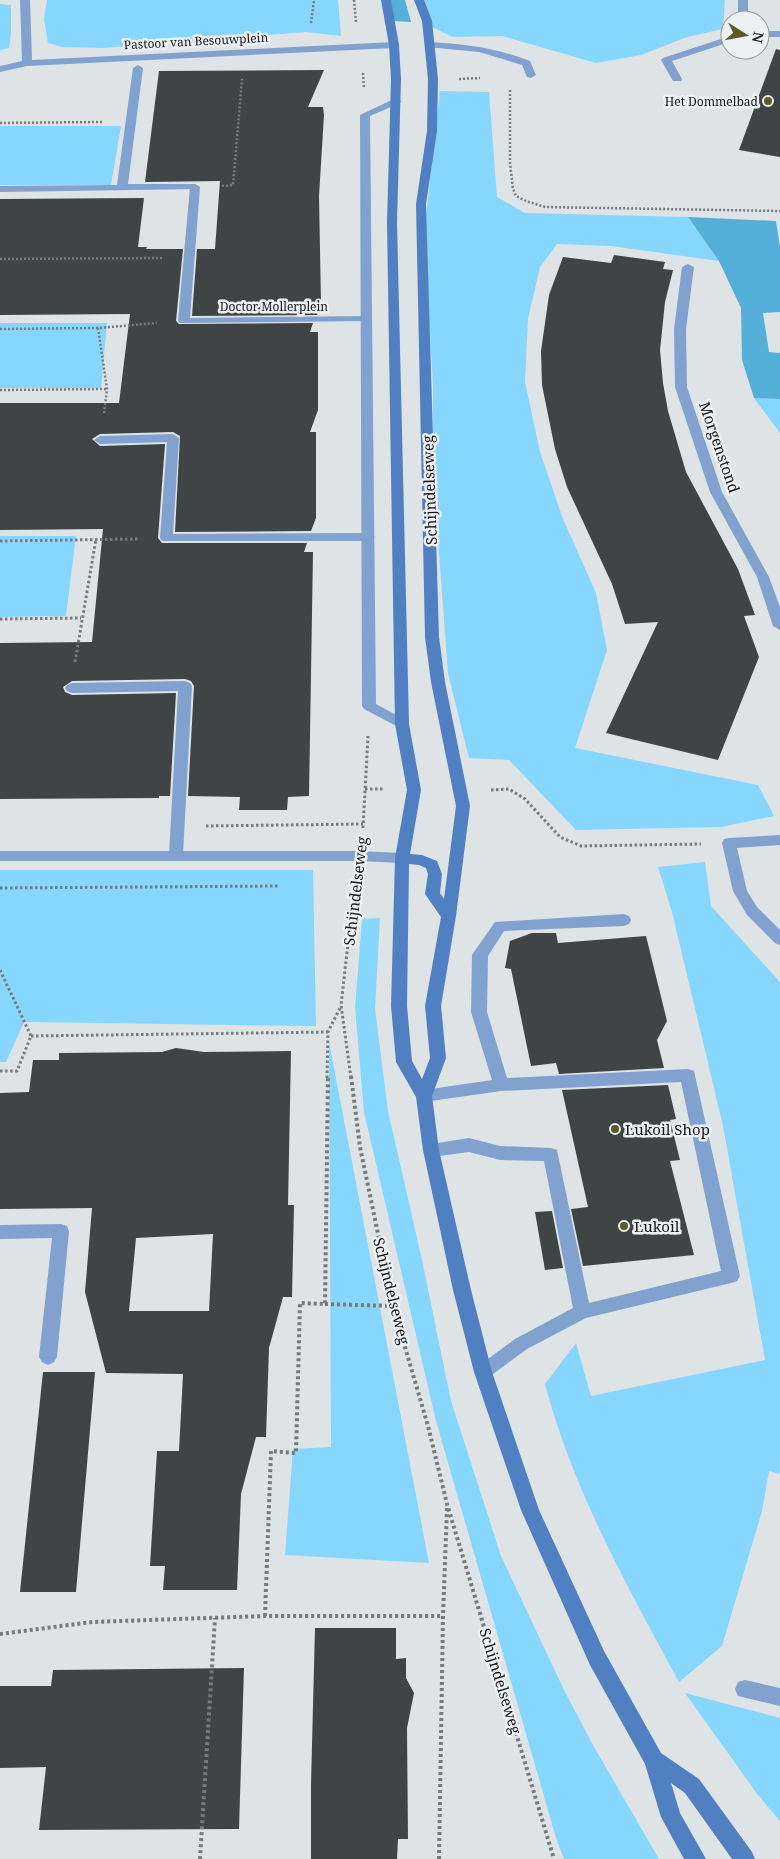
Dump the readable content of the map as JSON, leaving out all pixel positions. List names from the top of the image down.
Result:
{
  "streets": {
    "main road": ["Schijndelseweg"],
    "street": ["Pastoor van Besouwplein", "Doctor Mollerplein", "Morgenstond"]
  },
  "crossings": [
    ["Pastoor van Besouwplein", "Schijndelseweg"]
  ],
  "places": ["Het Dommelbad", "Lukoil Shop", "Lukoil"],
  "north": "right"
}
